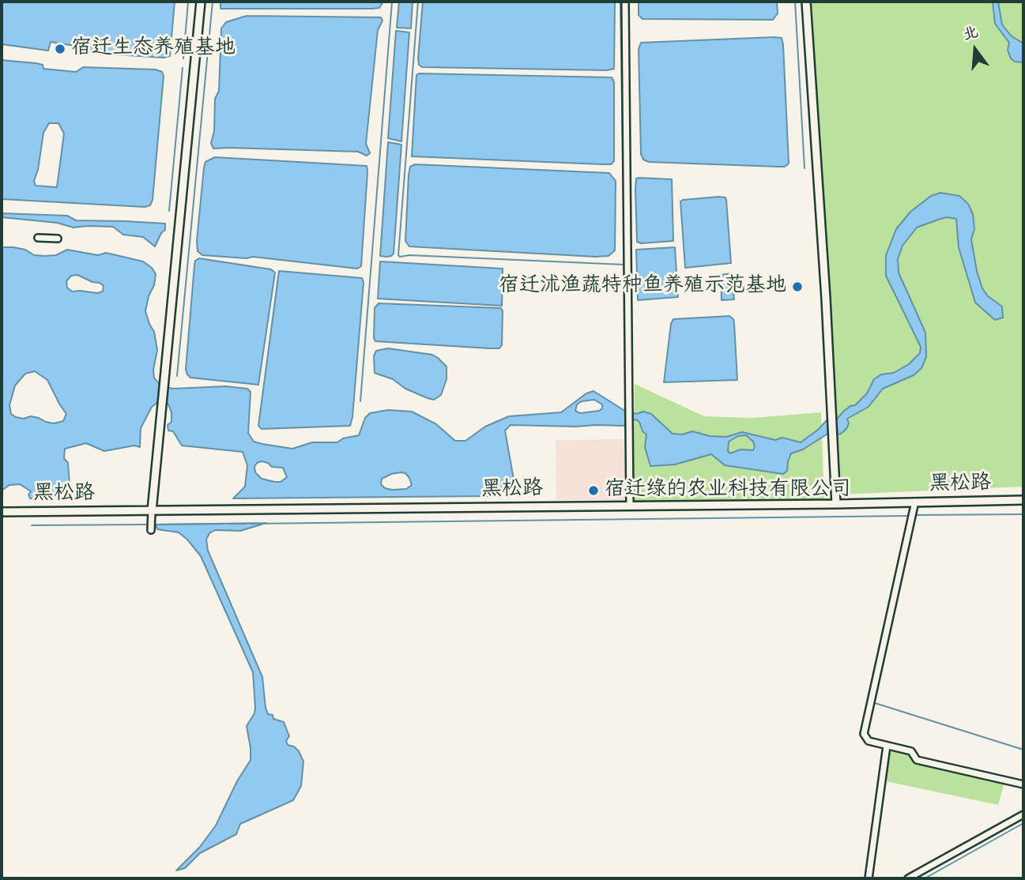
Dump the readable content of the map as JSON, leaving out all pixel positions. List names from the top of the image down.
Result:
{
  "streets": {
    "street": ["黑松路"]
  },
  "places": ["宿迁生态养殖基地", "宿迁沭渔蔬特种鱼养殖示范基地", "宿迁绿的农业科技有限公司"],
  "north": "top"
}
